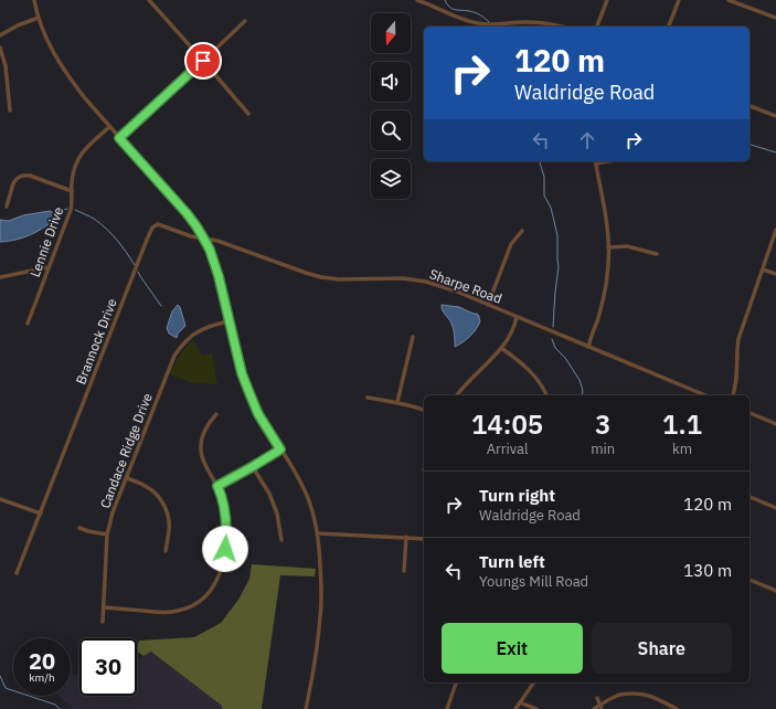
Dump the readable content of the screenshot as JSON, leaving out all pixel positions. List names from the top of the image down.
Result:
{
  "streets": {
    "street": [
      "Lennie Drive",
      "Sharpe Road",
      "Brannock Drive",
      "Candace Ridge Drive"
    ]
  },
  "crossings": [
    ["Sharpe Road", "Brannock Drive"]
  ],
  "north": "bottom",
  "page": {
    "turn": ["120 m", "Waldridge Road"],
    "eta": [
      "14:05",
      "Arrival",
      "3",
      "min",
      "1.1",
      "km"
    ],
    "list": [
      {
        "name": "Turn right",
        "note": "Waldridge Road",
        "value": "120 m"
      },
      {
        "name": "Turn left",
        "note": "Youngs Mill Road",
        "value": "130 m"
      }
    ],
    "buttons": ["Exit", "Share"],
    "speed": "20 km/h",
    "limit": "30"
  }
}
